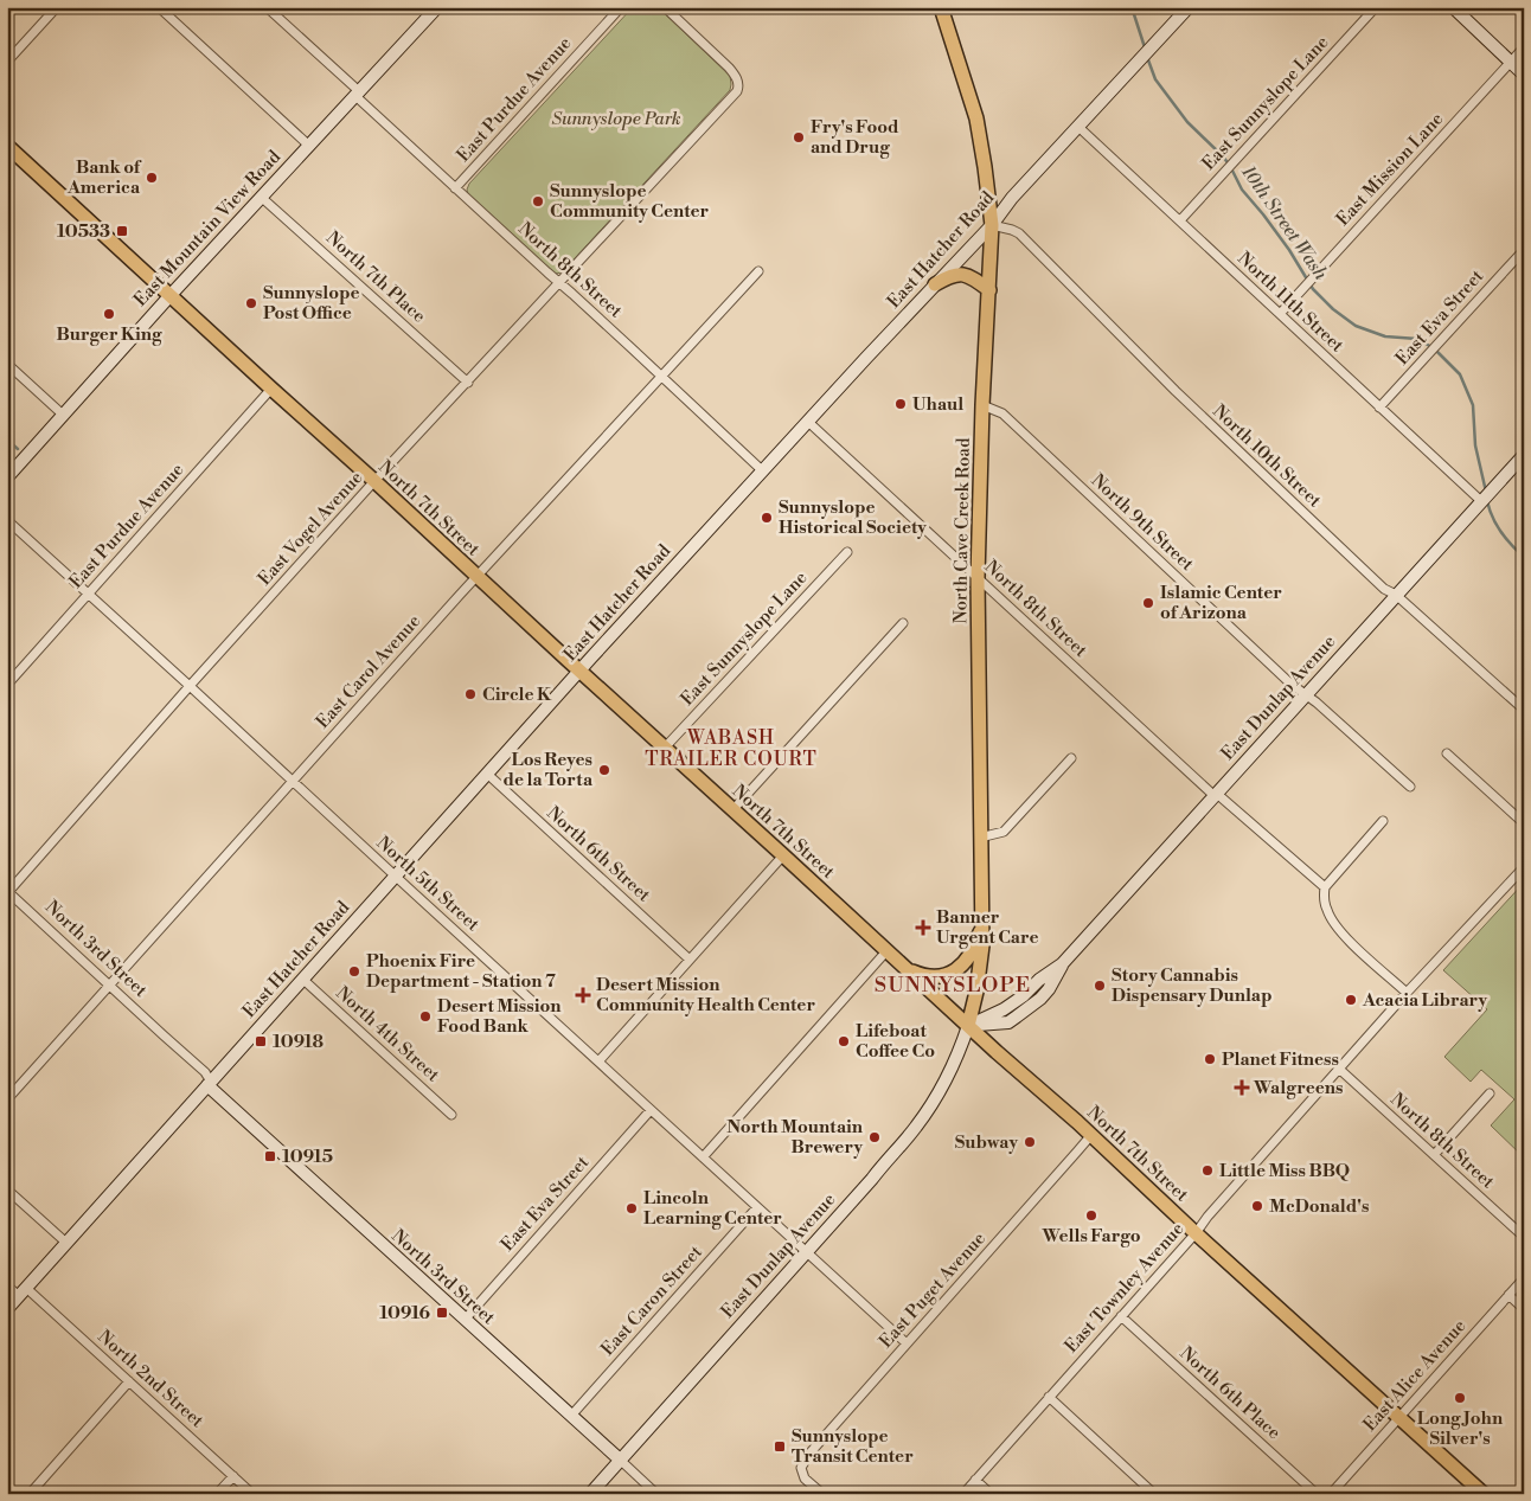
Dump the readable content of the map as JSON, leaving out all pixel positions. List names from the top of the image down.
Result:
{
  "streets": {
    "main road": ["North 7th Street", "North Cave Creek Road"],
    "street": [
      "East Purdue Avenue",
      "East Sunnyslope Lane",
      "East Mission Lane",
      "East Mountain View Road",
      "East Hatcher Road",
      "North 8th Street",
      "North 7th Place",
      "North 11th Street",
      "East Eva Street",
      "North 10th Street",
      "North 9th Street",
      "East Vogel Avenue",
      "East Carol Avenue",
      "East Dunlap Avenue",
      "North 6th Street",
      "North 5th Street",
      "North 3rd Street",
      "North 4th Street",
      "East Townley Avenue",
      "East Puget Avenue",
      "East Caron Street",
      "East Alice Avenue",
      "North 2nd Street",
      "North 6th Place"
    ]
  },
  "crossings": [
    ["East Purdue Avenue", "North 8th Street"],
    ["East Purdue Avenue", "North 7th Street"],
    ["East Purdue Avenue", "North 5th Street"],
    ["East Sunnyslope Lane", "North 11th Street"],
    ["East Sunnyslope Lane", "North 7th Street"],
    ["East Mission Lane", "North 11th Street"],
    ["East Mountain View Road", "North 8th Street"],
    ["East Mountain View Road", "North 7th Place"],
    ["East Mountain View Road", "North 7th Street"],
    ["East Hatcher Road", "North 8th Street"],
    ["East Hatcher Road", "North 11th Street"],
    ["East Hatcher Road", "North 10th Street"],
    ["East Hatcher Road", "North 7th Street"],
    ["East Hatcher Road", "North Cave Creek Road"],
    ["East Hatcher Road", "North 6th Street"],
    ["East Hatcher Road", "North 5th Street"],
    ["East Hatcher Road", "North 3rd Street"],
    ["East Hatcher Road", "North 4th Street"],
    ["East Hatcher Road", "North 2nd Street"],
    ["North 8th Street", "East Vogel Avenue"],
    ["North 8th Street", "North Cave Creek Road"],
    ["North 8th Street", "East Carol Avenue"],
    ["North 8th Street", "East Dunlap Avenue"],
    ["North 8th Street", "East Townley Avenue"],
    ["North 7th Place", "East Vogel Avenue"],
    ["North 11th Street", "East Eva Street"],
    ["North 11th Street", "East Dunlap Avenue"],
    ["East Eva Street", "North 5th Street"],
    ["East Eva Street", "North 3rd Street"],
    ["North 10th Street", "North Cave Creek Road"],
    ["North 10th Street", "East Dunlap Avenue"],
    ["North 7th Street", "East Vogel Avenue"],
    ["North 7th Street", "North Cave Creek Road"],
    ["North 7th Street", "East Carol Avenue"],
    ["North 7th Street", "East Dunlap Avenue"],
    ["North 7th Street", "East Townley Avenue"],
    ["North 7th Street", "East Puget Avenue"],
    ["North 7th Street", "East Alice Avenue"],
    ["North 9th Street", "North Cave Creek Road"],
    ["North 9th Street", "East Dunlap Avenue"],
    ["East Vogel Avenue", "North 5th Street"],
    ["East Vogel Avenue", "North 3rd Street"],
    ["North Cave Creek Road", "East Dunlap Avenue"],
    ["East Carol Avenue", "North 5th Street"],
    ["East Carol Avenue", "North 3rd Street"],
    ["East Dunlap Avenue", "North 5th Street"],
    ["East Dunlap Avenue", "North 3rd Street"],
    ["North 5th Street", "East Puget Avenue"],
    ["North 5th Street", "East Caron Street"],
    ["North 3rd Street", "East Caron Street"],
    ["East Townley Avenue", "North 6th Place"]
  ],
  "districts": ["WABASH TRAILER COURT", "SUNNYSLOPE"],
  "water": ["10th Street Wash"],
  "parks": ["Sunnyslope Park"],
  "places": {
    "other": [
      "Fry's Food and Drug",
      "Bank of America",
      "Sunnyslope Community Center",
      "Sunnyslope Post Office",
      "Burger King",
      "Uhaul",
      "Sunnyslope Historical Society",
      "Islamic Center of Arizona",
      "Circle K",
      "Los Reyes de la Torta",
      "Phoenix Fire Department - Station 7",
      "Story Cannabis Dispensary Dunlap",
      "Acacia Library",
      "Desert Mission Food Bank",
      "Lifeboat Coffee Co",
      "Planet Fitness",
      "North Mountain Brewery",
      "Subway",
      "Little Miss BBQ",
      "McDonald's",
      "Lincoln Learning Center",
      "Wells Fargo",
      "Long John Silver's"
    ],
    "transit": [
      "10533",
      "10918",
      "10915",
      "10916",
      "Sunnyslope Transit Center"
    ],
    "health": ["Banner Urgent Care", "Desert Mission Community Health Center", "Walgreens"]
  }
}
